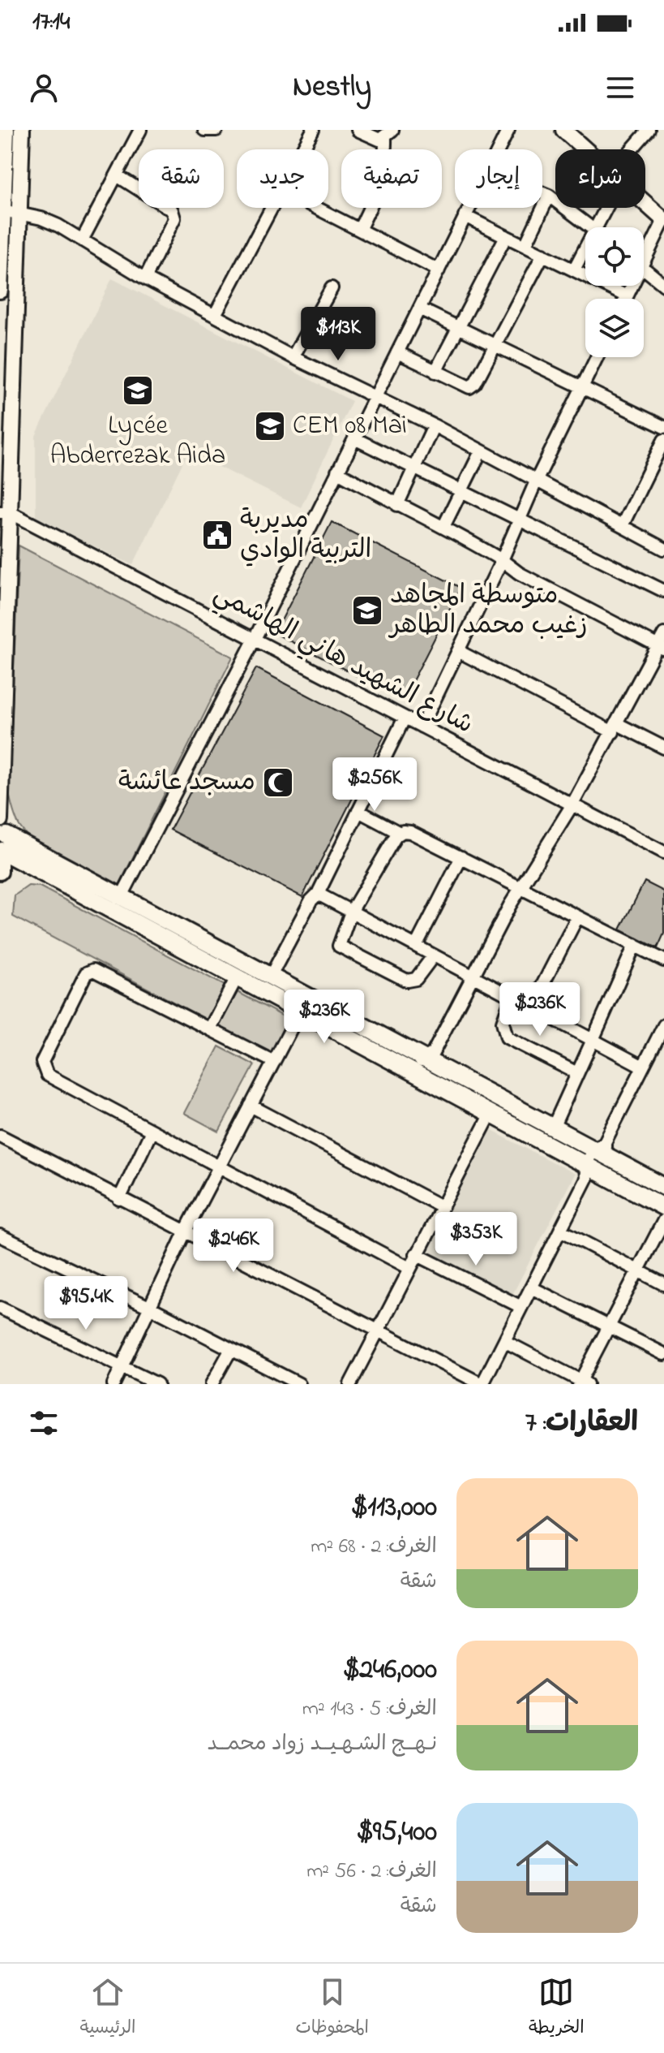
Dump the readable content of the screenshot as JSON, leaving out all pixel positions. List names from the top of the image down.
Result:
{
  "streets": {
    "street": ["شارع الشهيد هاني الهاشمي"]
  },
  "places": {
    "school or university": ["Lycée Abderrezak Aida", "CEM 08 Mai", "متوسطة المجاهد زغيب محمد الطاهر"],
    "public building": ["مديربة التربية الوادي"],
    "mosque": ["مسجد عائشة"]
  },
  "page": {
    "status": "17:14",
    "header": "Nestly",
    "chip": [
      "شراء",
      "إيجار",
      "تصفية",
      "جديد",
      "شقة"
    ],
    "price": [
      "$113K",
      "$256K",
      "$236K",
      "$236K",
      "$353K",
      "$246K",
      "$95.4K"
    ],
    "heading": "العقارات: 7",
    "list": [
      {
        "name": "$113,000",
        "note": "الغرف: 2 · 68 m² · شقة"
      },
      {
        "name": "$246,000",
        "note": "الغرف: 5 · 143 m² · نـهــج الشـهـيــد زواد محمــد"
      },
      {
        "name": "$95,400",
        "note": "الغرف: 2 · 56 m² · شقة"
      }
    ],
    "tabs": ["الخريطة", "المحفوظات", "الرئيسية"]
  }
}
